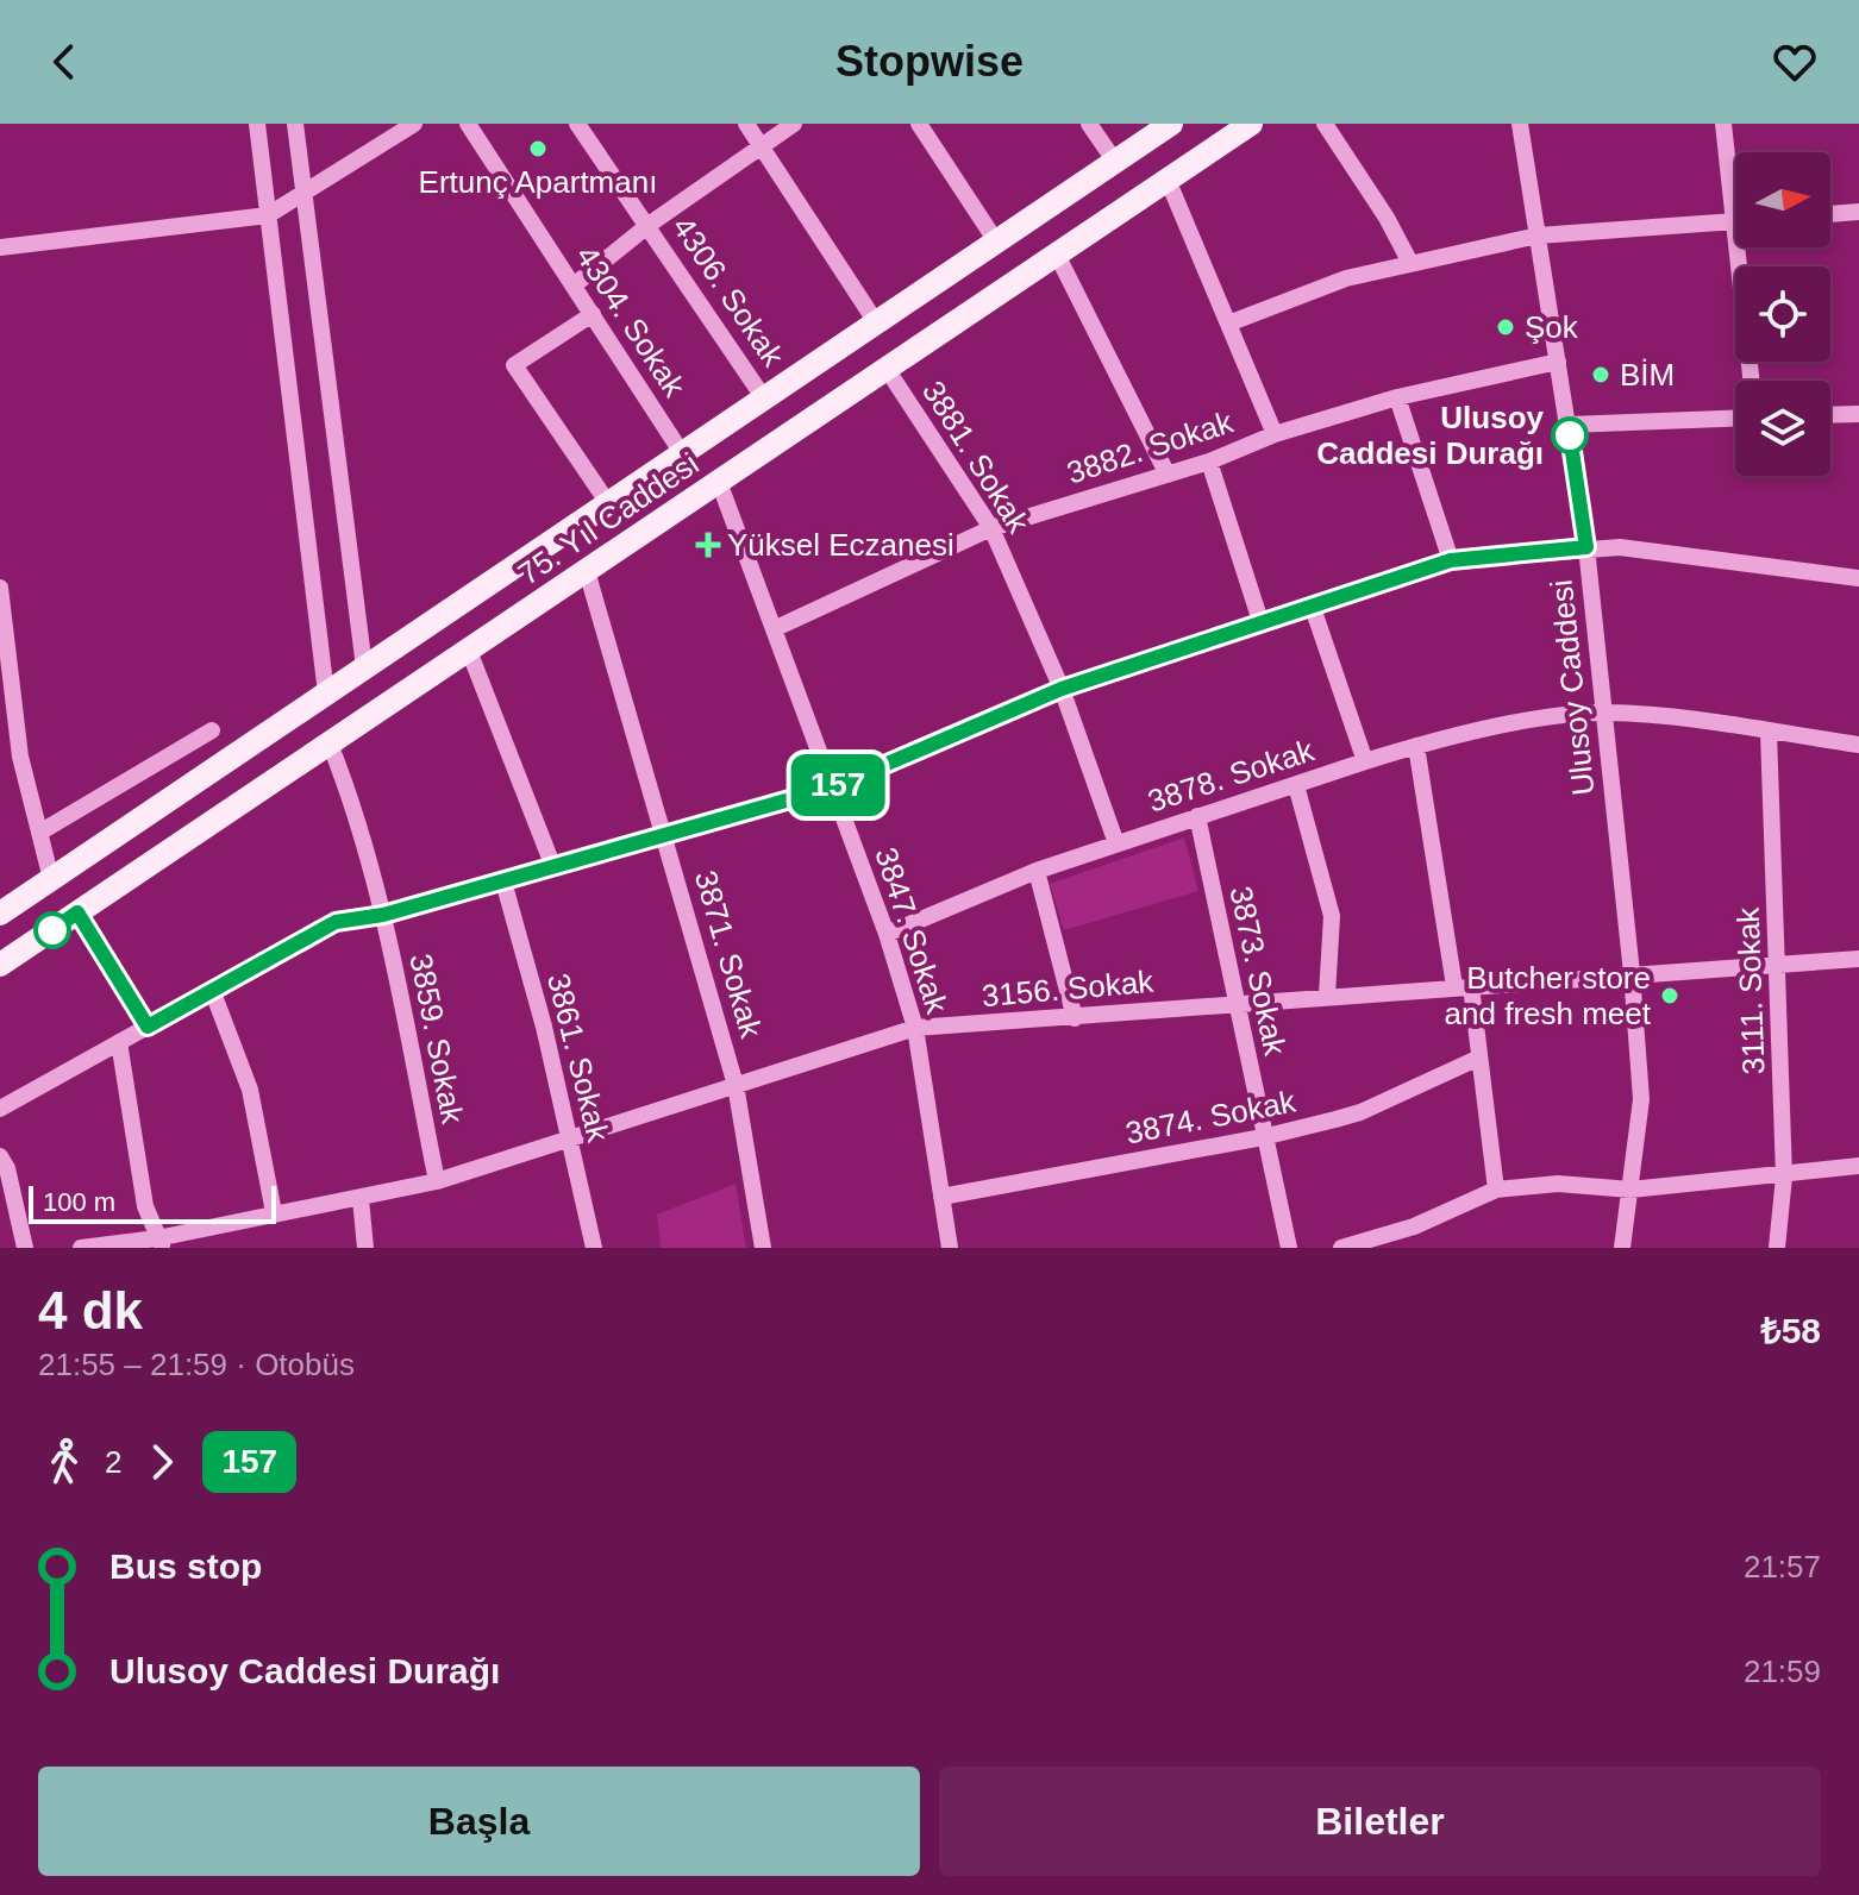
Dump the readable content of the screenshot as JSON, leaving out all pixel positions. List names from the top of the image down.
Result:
{
  "streets": {
    "main road": ["75. Yıl Caddesi"],
    "street": [
      "4306. Sokak",
      "4304. Sokak",
      "3882. Sokak",
      "3881. Sokak",
      "Ulusoy Caddesi",
      "3878. Sokak",
      "3847. Sokak",
      "3871. Sokak",
      "3873. Sokak",
      "3156. Sokak",
      "3111. Sokak",
      "3859. Sokak",
      "3861. Sokak",
      "3874. Sokak"
    ]
  },
  "crossings": [
    ["4306. Sokak", "75. Yıl Caddesi"],
    ["4304. Sokak", "75. Yıl Caddesi"],
    ["3882. Sokak", "3881. Sokak"],
    ["3882. Sokak", "Ulusoy Caddesi"],
    ["3882. Sokak", "3847. Sokak"],
    ["3881. Sokak", "75. Yıl Caddesi"],
    ["3881. Sokak", "3878. Sokak"],
    ["75. Yıl Caddesi", "3847. Sokak"],
    ["75. Yıl Caddesi", "3871. Sokak"],
    ["75. Yıl Caddesi", "3859. Sokak"],
    ["Ulusoy Caddesi", "3878. Sokak"],
    ["Ulusoy Caddesi", "3156. Sokak"],
    ["3878. Sokak", "3847. Sokak"],
    ["3878. Sokak", "3873. Sokak"],
    ["3878. Sokak", "3111. Sokak"],
    ["3847. Sokak", "3156. Sokak"],
    ["3847. Sokak", "3874. Sokak"],
    ["3871. Sokak", "3156. Sokak"],
    ["3873. Sokak", "3156. Sokak"],
    ["3873. Sokak", "3874. Sokak"],
    ["3156. Sokak", "3111. Sokak"],
    ["3156. Sokak", "3859. Sokak"],
    ["3156. Sokak", "3861. Sokak"]
  ],
  "places": {
    "other": [
      "Ertunç Apartmanı",
      "Şok",
      "BİM",
      "Ulusoy Caddesi Durağı",
      "Butcher store and fresh meet"
    ],
    "health": ["Yüksel Eczanesi"]
  },
  "lines": ["bus line 157"],
  "scale_bar": "100 m",
  "north": "right",
  "page": {
    "header": "Stopwise",
    "on_map": "157",
    "scale": "100 m",
    "heading": ["4 dk", "21:55 – 21:59 · Otobüs", "₺58"],
    "legs": ["2", "157"],
    "list": [
      {
        "name": "Bus stop",
        "value": "21:57"
      },
      {
        "name": "Ulusoy Caddesi Durağı",
        "value": "21:59"
      }
    ],
    "buttons": ["Başla", "Biletler"]
  }
}
